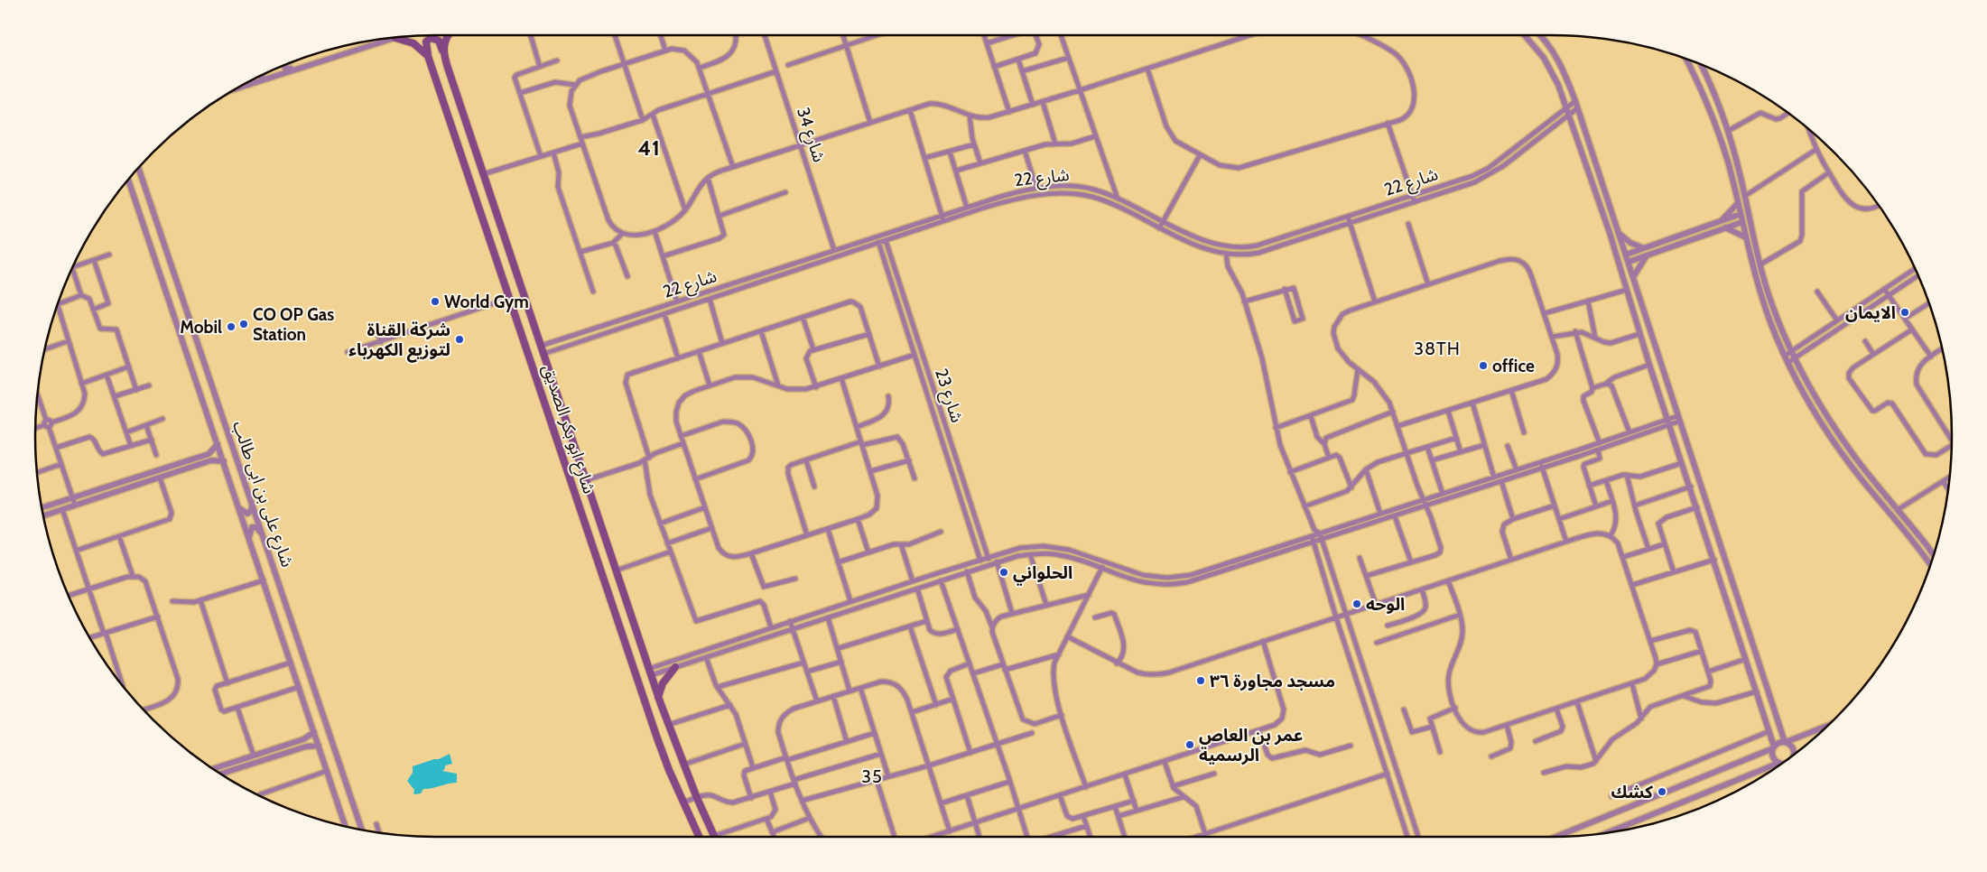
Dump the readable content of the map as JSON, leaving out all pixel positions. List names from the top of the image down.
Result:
{
  "streets": {
    "main road": ["شارع ابو بكر الصديق"],
    "street": [
      "شارع 34",
      "شارع 22",
      "شارع 23",
      "شارع على بن ابى طالب"
    ]
  },
  "crossings": [
    ["شارع 34", "شارع 22"],
    ["شارع 22", "شارع 23"],
    ["شارع 22", "شارع ابو بكر الصديق"]
  ],
  "districts": ["41", "38TH", "35"],
  "places": [
    "World Gym",
    "الايمان",
    "CO OP Gas Station",
    "Mobil",
    "شركة القناة لتوزيع الكهرباء",
    "office",
    "الحلواني",
    "الوحه",
    "مسجد مجاورة ٣٦",
    "عمر بن العاص الرسمية",
    "كشك"
  ]
}
